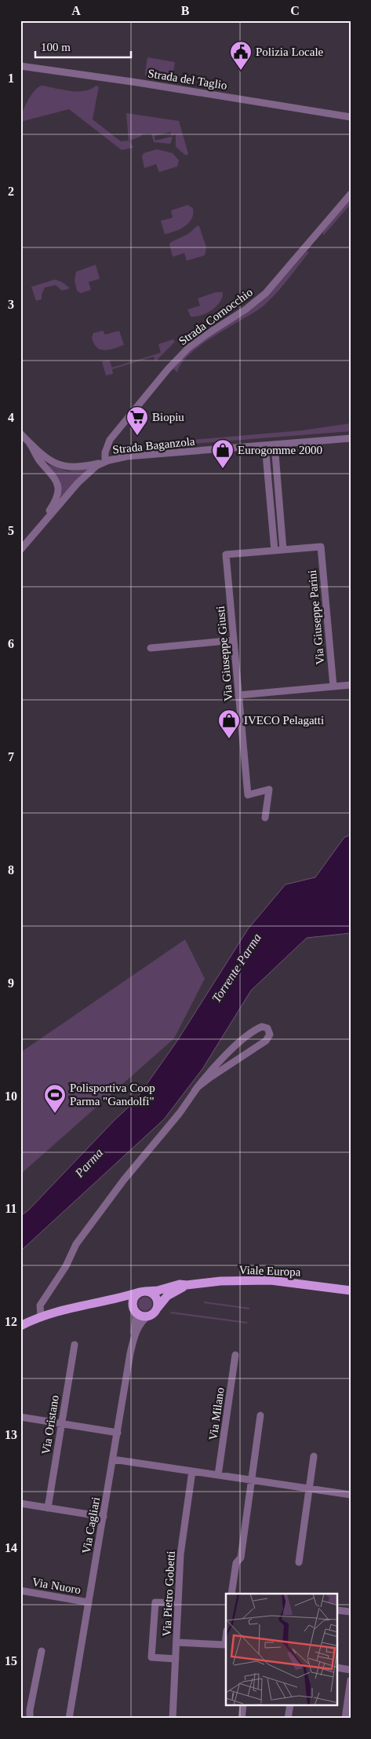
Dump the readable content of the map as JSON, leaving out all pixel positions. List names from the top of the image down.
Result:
{
  "streets": {
    "main road": ["Viale Europa"],
    "street": [
      "Strada del Taglio",
      "Strada Cornocchio",
      "Strada Baganzola",
      "Via Giuseppe Parini",
      "Via Giuseppe Giusti",
      "Via Milano",
      "Via Oristano",
      "Via Cagliari",
      "Via Nuoro",
      "Via Pietro Gobetti"
    ]
  },
  "crossings": [
    ["Strada Cornocchio", "Strada Baganzola"],
    ["Viale Europa", "Via Cagliari"],
    ["Via Cagliari", "Via Nuoro"]
  ],
  "water": ["Torrente Parma", "Parma"],
  "places": {
    "public building": ["Polizia Locale"],
    "supermarket": ["Biopiu"],
    "shop": ["Eurogomme 2000", "IVECO Pelagatti"],
    "sports": ["Polisportiva Coop Parma \"Gandolfi\""]
  },
  "scale_bar": "100 m",
  "grid": {
    "columns": ["A", "B", "C"],
    "rows": [
      "1",
      "2",
      "3",
      "4",
      "5",
      "6",
      "7",
      "8",
      "9",
      "10",
      "11",
      "12",
      "13",
      "14",
      "15"
    ]
  }
}
